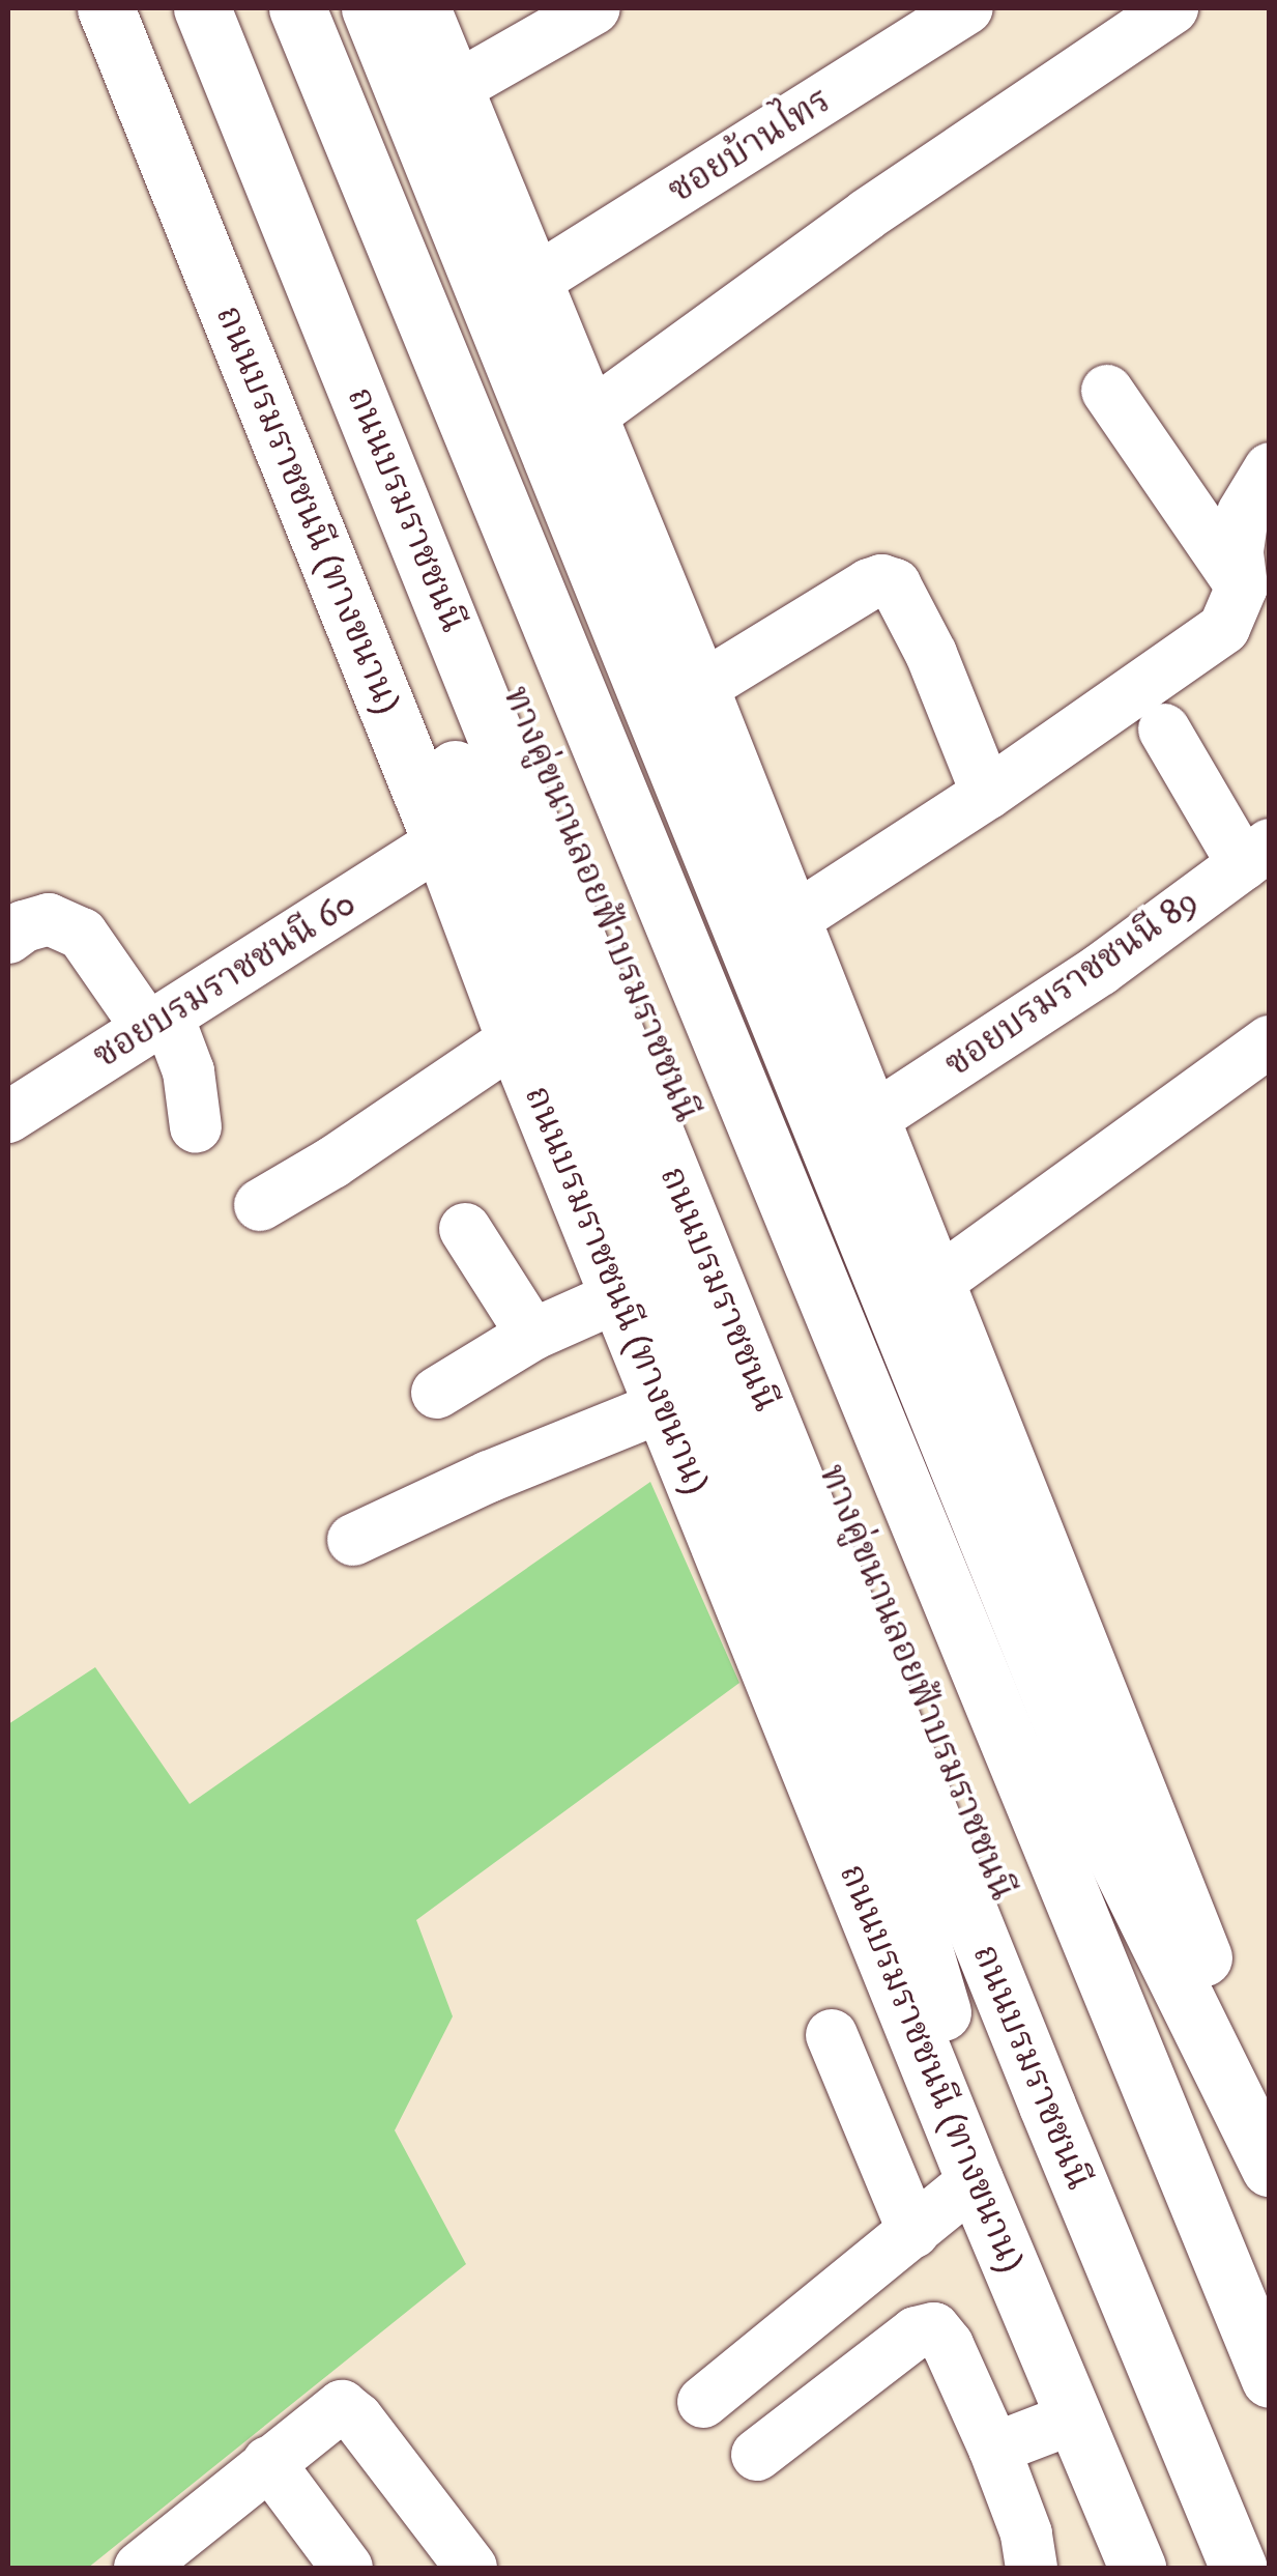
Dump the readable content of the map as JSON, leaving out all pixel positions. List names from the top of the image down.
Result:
{
  "streets": {
    "main road": ["ถนนบรมราชชนนี (ทางขนาน)", "ถนนบรมราชชนนี", "ทางคู่ขนานลอยฟ้าบรมราชชนนี"],
    "street": ["ซอยบ้านไทร", "ซอยบรมราชชนนี 60", "ซอยบรมราชชนนี 89"]
  },
  "crossings": [
    ["ถนนบรมราชชนนี (ทางขนาน)", "ซอยบรมราชชนนี 60"]
  ]
}
